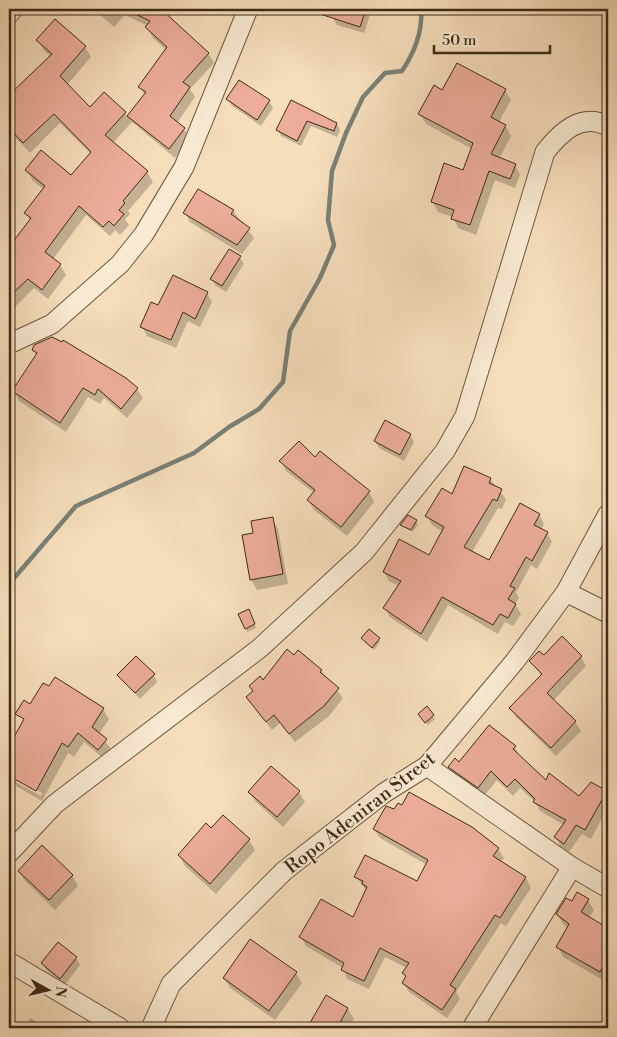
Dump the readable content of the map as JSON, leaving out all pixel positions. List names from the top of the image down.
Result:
{
  "streets": {
    "street": ["Ropo Adeniran Street"]
  },
  "scale_bar": "50 m",
  "north": "right"
}
